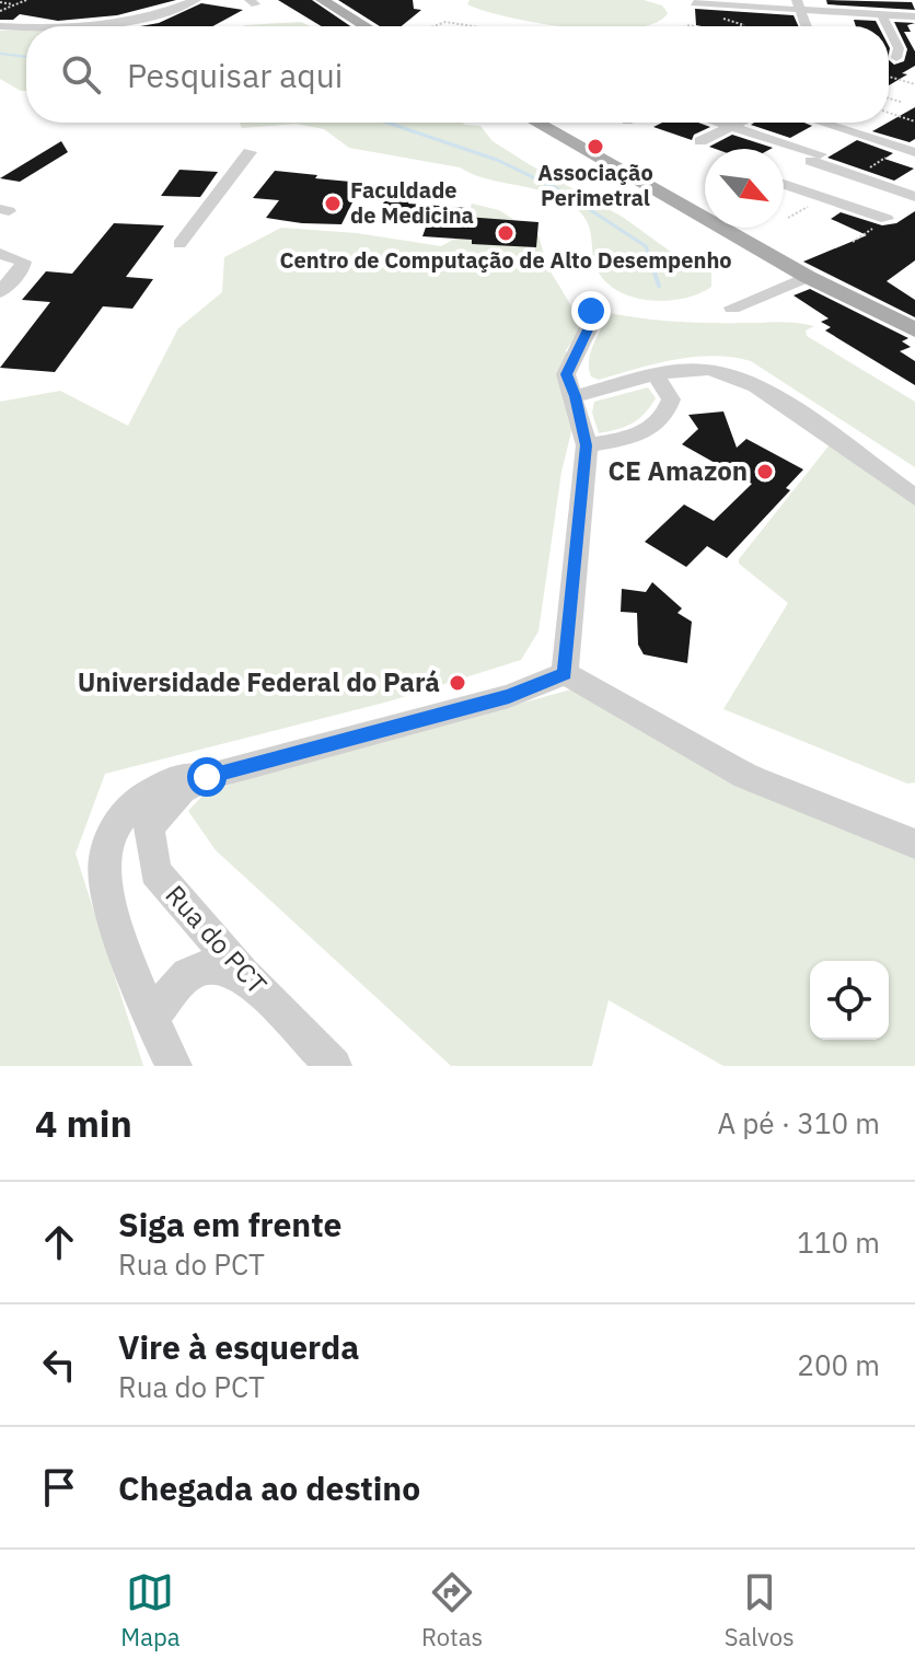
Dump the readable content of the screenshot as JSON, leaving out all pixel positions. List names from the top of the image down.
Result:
{
  "streets": {
    "street": ["Rua do PCT"]
  },
  "places": [
    "Associação Perimetral",
    "Faculdade de Medicina",
    "Centro de Computação de Alto Desempenho",
    "CE Amazon",
    "Universidade Federal do Pará"
  ],
  "north": "bottom right",
  "page": {
    "search": "Pesquisar aqui",
    "heading": ["4 min", "A pé · 310 m"],
    "list": [
      ["Siga em frente", "Rua do PCT", "110 m"],
      ["Vire à esquerda", "Rua do PCT", "200 m"],
      "Chegada ao destino"
    ],
    "nav": ["Mapa", "Rotas", "Salvos"]
  }
}
